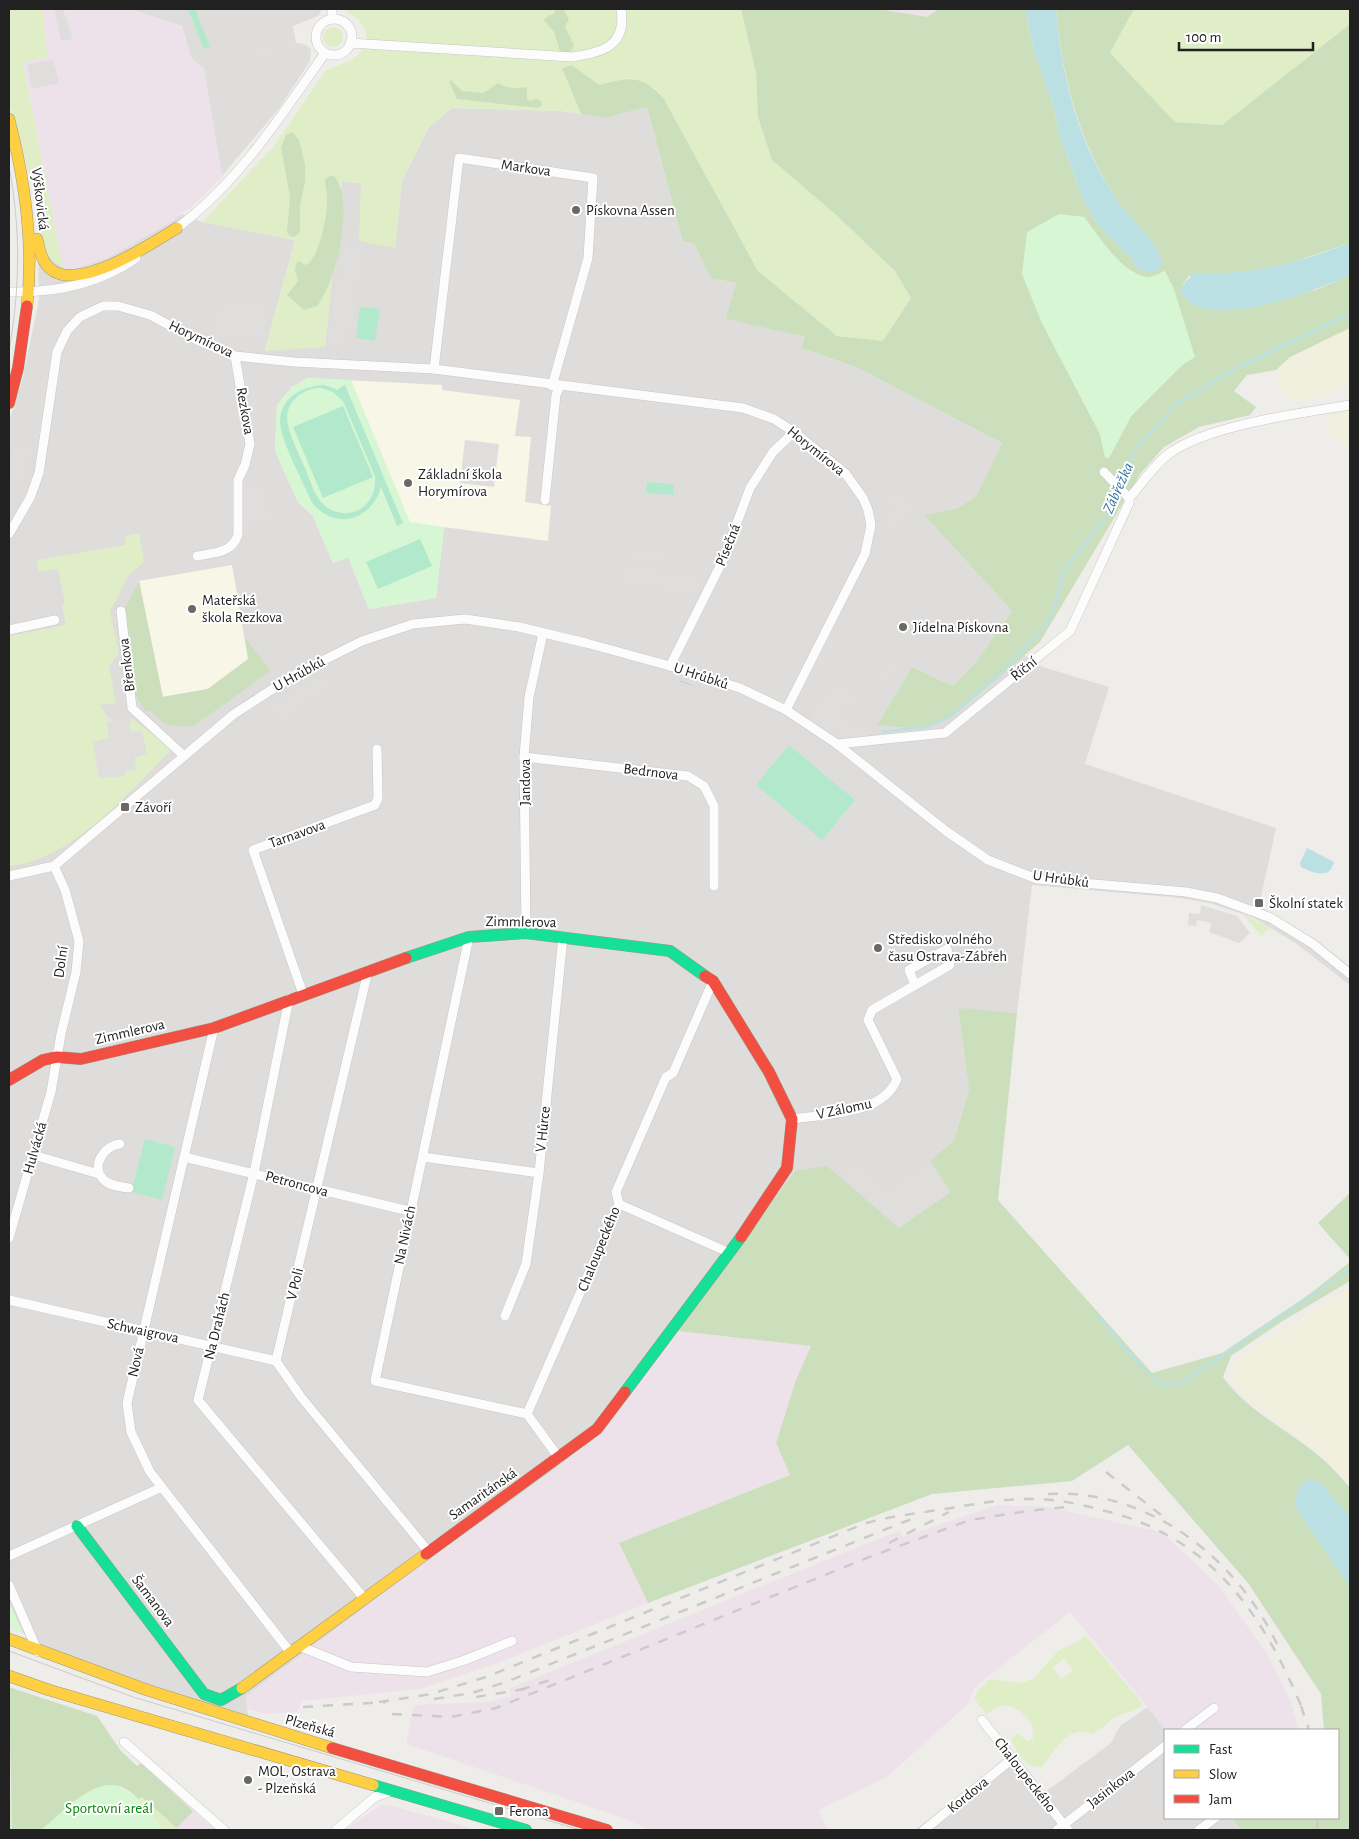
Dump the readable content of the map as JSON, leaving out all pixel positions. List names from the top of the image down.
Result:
{
  "streets": {
    "street": [
      "Markova",
      "Výškovická",
      "Horymírova",
      "Rezkova",
      "Písečná",
      "Břenkova",
      "Říční",
      "U Hrůbků",
      "Bedrnova",
      "Jandova",
      "Tarnavova",
      "Zimmlerova",
      "Dolní",
      "V Zálomu",
      "V Hůrce",
      "Hulvácká",
      "Petroncova",
      "Na Nivách",
      "Chaloupeckého",
      "V Poli",
      "Na Drahách",
      "Schwaigrova",
      "Nová",
      "Samaritánská",
      "Šamanova",
      "Plzeňská",
      "Jasinkova",
      "Kordova"
    ]
  },
  "crossings": [
    ["Markova", "Horymírova"],
    ["Horymírova", "Rezkova"],
    ["Horymírova", "Písečná"],
    ["Horymírova", "U Hrůbků"],
    ["Písečná", "U Hrůbků"],
    ["Břenkova", "U Hrůbků"],
    ["Říční", "U Hrůbků"],
    ["U Hrůbků", "Jandova"],
    ["U Hrůbků", "Dolní"],
    ["Bedrnova", "Jandova"],
    ["Jandova", "Zimmlerova"],
    ["Tarnavova", "Zimmlerova"],
    ["Zimmlerova", "Dolní"],
    ["Zimmlerova", "V Zálomu"],
    ["Zimmlerova", "V Hůrce"],
    ["Zimmlerova", "Hulvácká"],
    ["Zimmlerova", "Na Nivách"],
    ["Zimmlerova", "Chaloupeckého"],
    ["Zimmlerova", "V Poli"],
    ["Zimmlerova", "Na Drahách"],
    ["Zimmlerova", "Nová"],
    ["Dolní", "Hulvácká"],
    ["Petroncova", "Na Nivách"],
    ["Petroncova", "V Poli"],
    ["Petroncova", "Na Drahách"],
    ["Petroncova", "Nová"],
    ["Na Nivách", "Chaloupeckého"],
    ["Chaloupeckého", "Jasinkova"],
    ["Chaloupeckého", "Kordova"],
    ["V Poli", "Schwaigrova"],
    ["Na Drahách", "Schwaigrova"],
    ["Na Drahách", "Samaritánská"],
    ["Schwaigrova", "Nová"],
    ["Nová", "Samaritánská"],
    ["Samaritánská", "Šamanova"]
  ],
  "water": ["Zábřežka"],
  "parks": ["Sportovní areál"],
  "places": {
    "other": [
      "Pískovna Assen",
      "Základní škola Horymírova",
      "Mateřská škola Rezkova",
      "Jídelna Pískovna",
      "Středisko volného času Ostrava-Zábřeh",
      "MOL, Ostrava - Plzeňská"
    ],
    "transit": ["Závoří", "Školní statek", "Ferona"]
  },
  "legend": ["Fast", "Slow", "Jam"],
  "scale_bar": "100 m"
}
